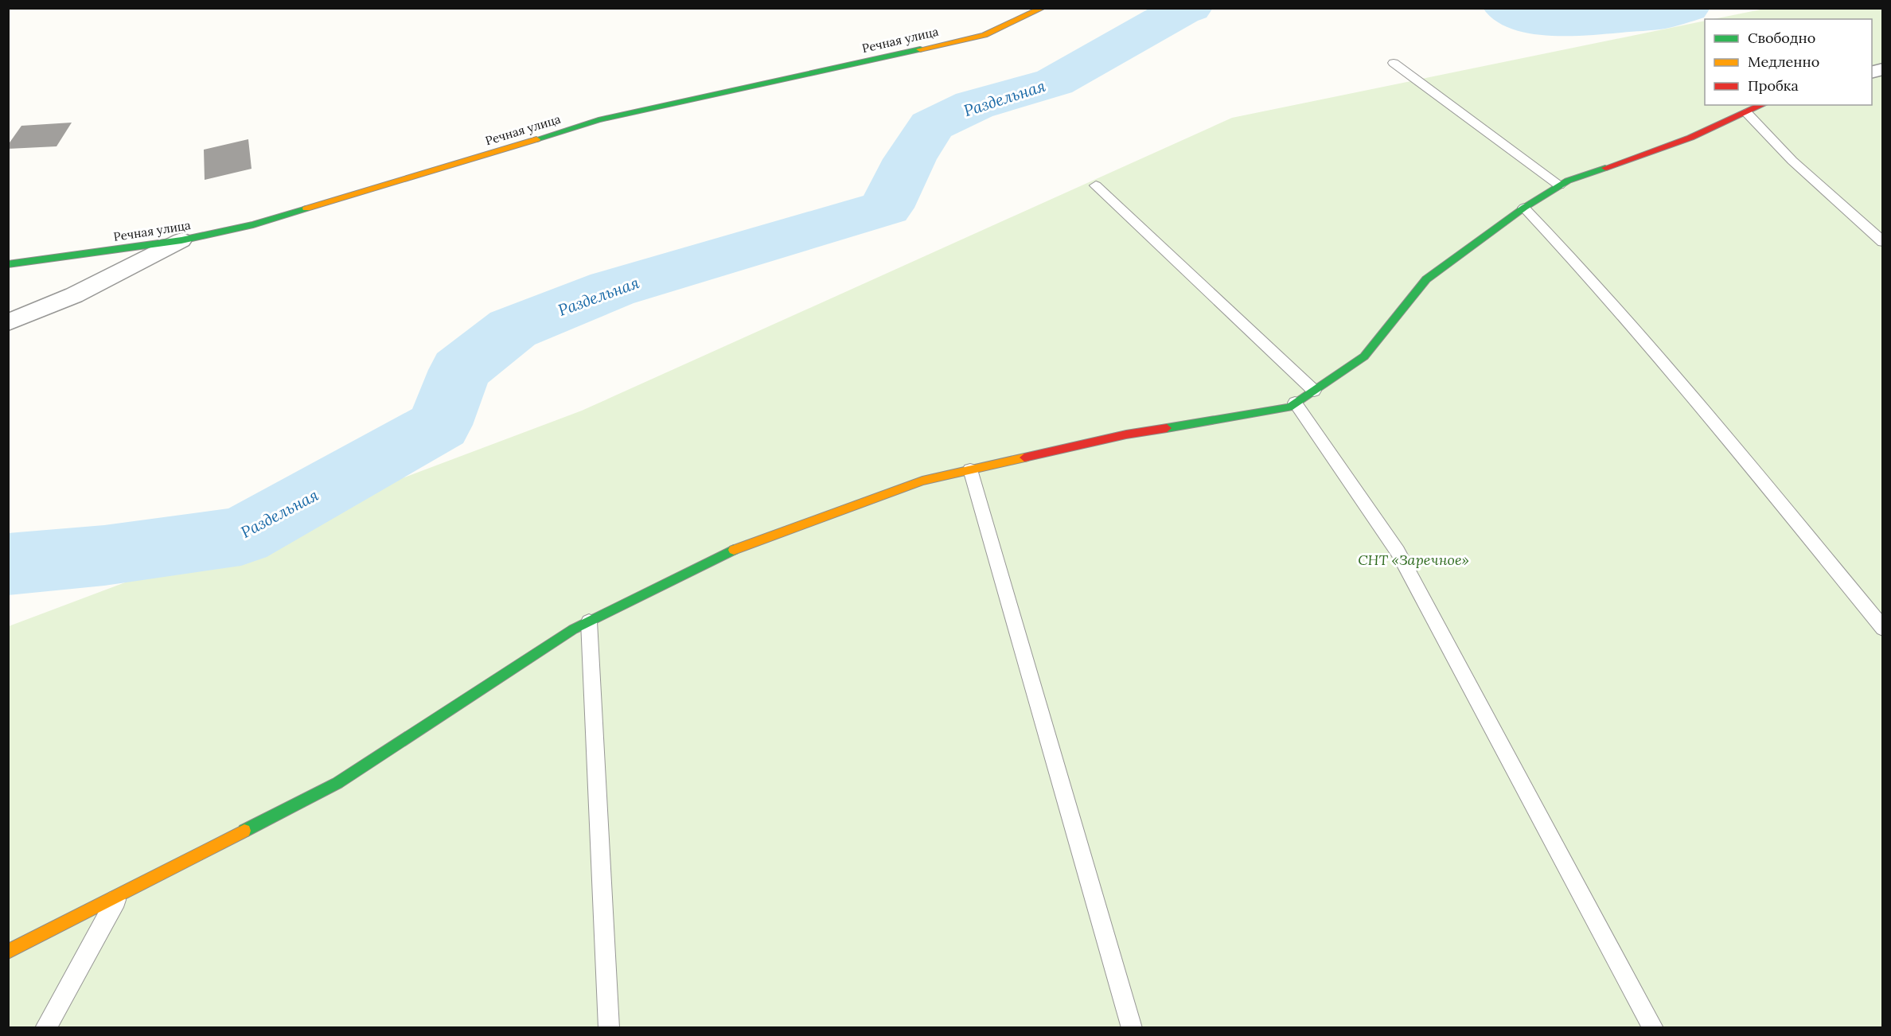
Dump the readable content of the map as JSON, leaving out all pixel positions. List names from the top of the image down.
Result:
{
  "streets": {
    "street": ["Речная улица"]
  },
  "water": ["Раздельная"],
  "parks": ["СНТ «Заречное»"],
  "legend": ["Свободно", "Медленно", "Пробка"]
}
